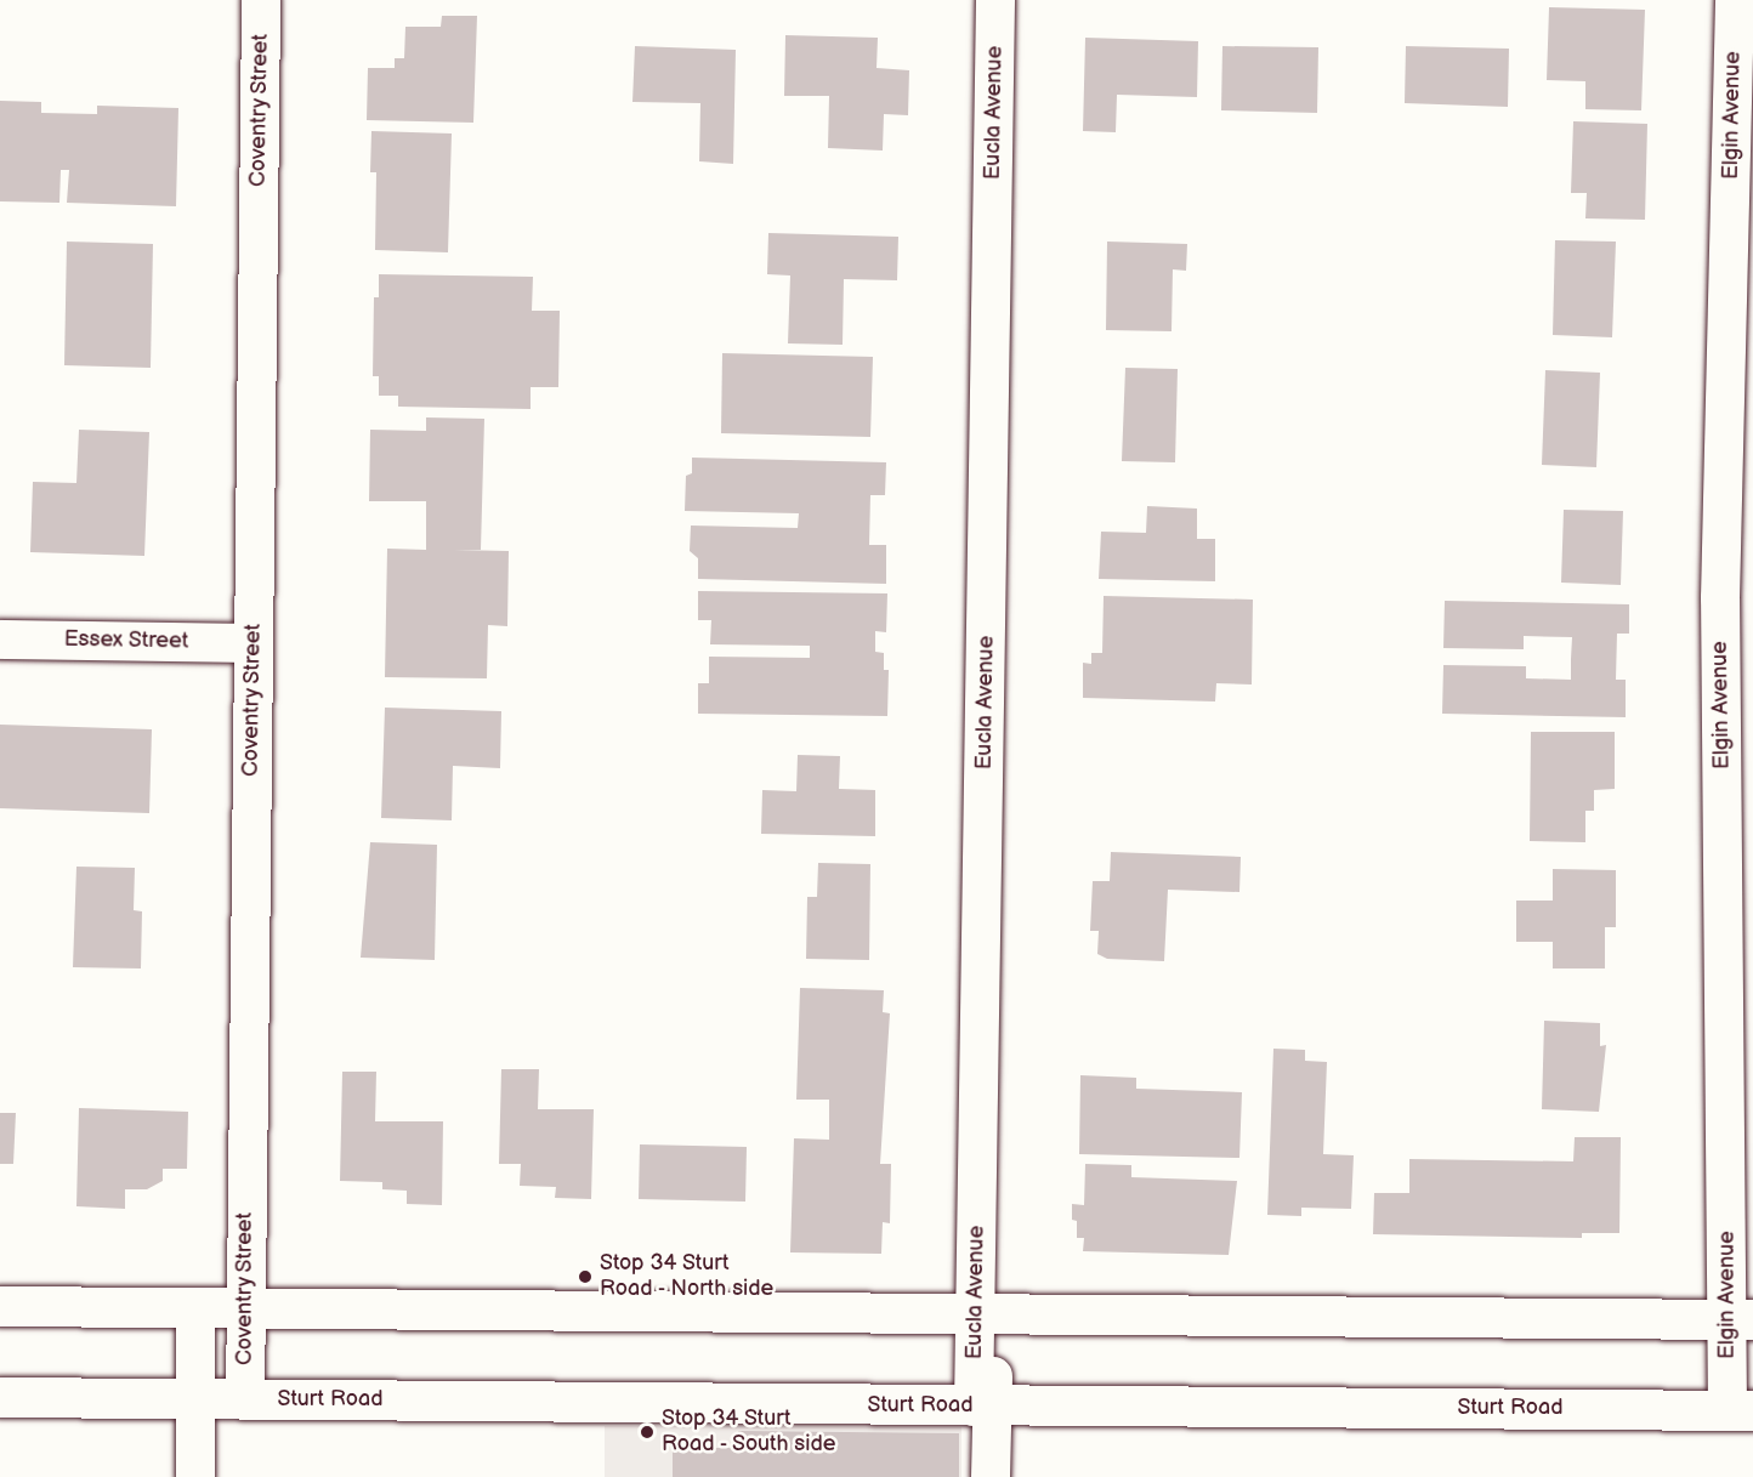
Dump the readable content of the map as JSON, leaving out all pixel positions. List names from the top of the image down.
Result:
{
  "streets": {
    "main road": ["Sturt Road"],
    "street": [
      "Coventry Street",
      "Eucla Avenue",
      "Elgin Avenue",
      "Essex Street"
    ]
  },
  "crossings": [
    ["Coventry Street", "Essex Street"],
    ["Coventry Street", "Sturt Road"],
    ["Eucla Avenue", "Sturt Road"],
    ["Elgin Avenue", "Sturt Road"]
  ],
  "places": ["Stop 34 Sturt Road - North side", "Stop 34 Sturt Road - South side"]
}
